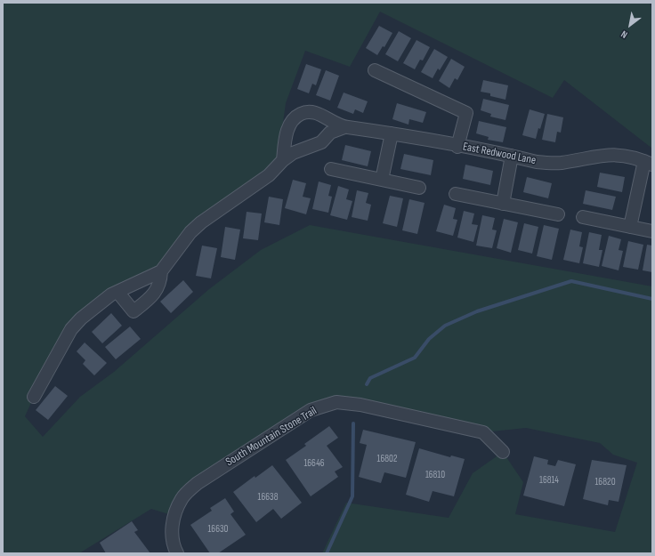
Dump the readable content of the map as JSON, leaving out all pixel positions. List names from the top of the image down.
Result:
{
  "streets": {
    "street": ["East Redwood Lane", "South Mountain Stone Trail"]
  },
  "house_numbers": [
    "16802",
    "16646",
    "16810",
    "16814",
    "16820",
    "16638",
    "16630"
  ],
  "north": "bottom left"
}
